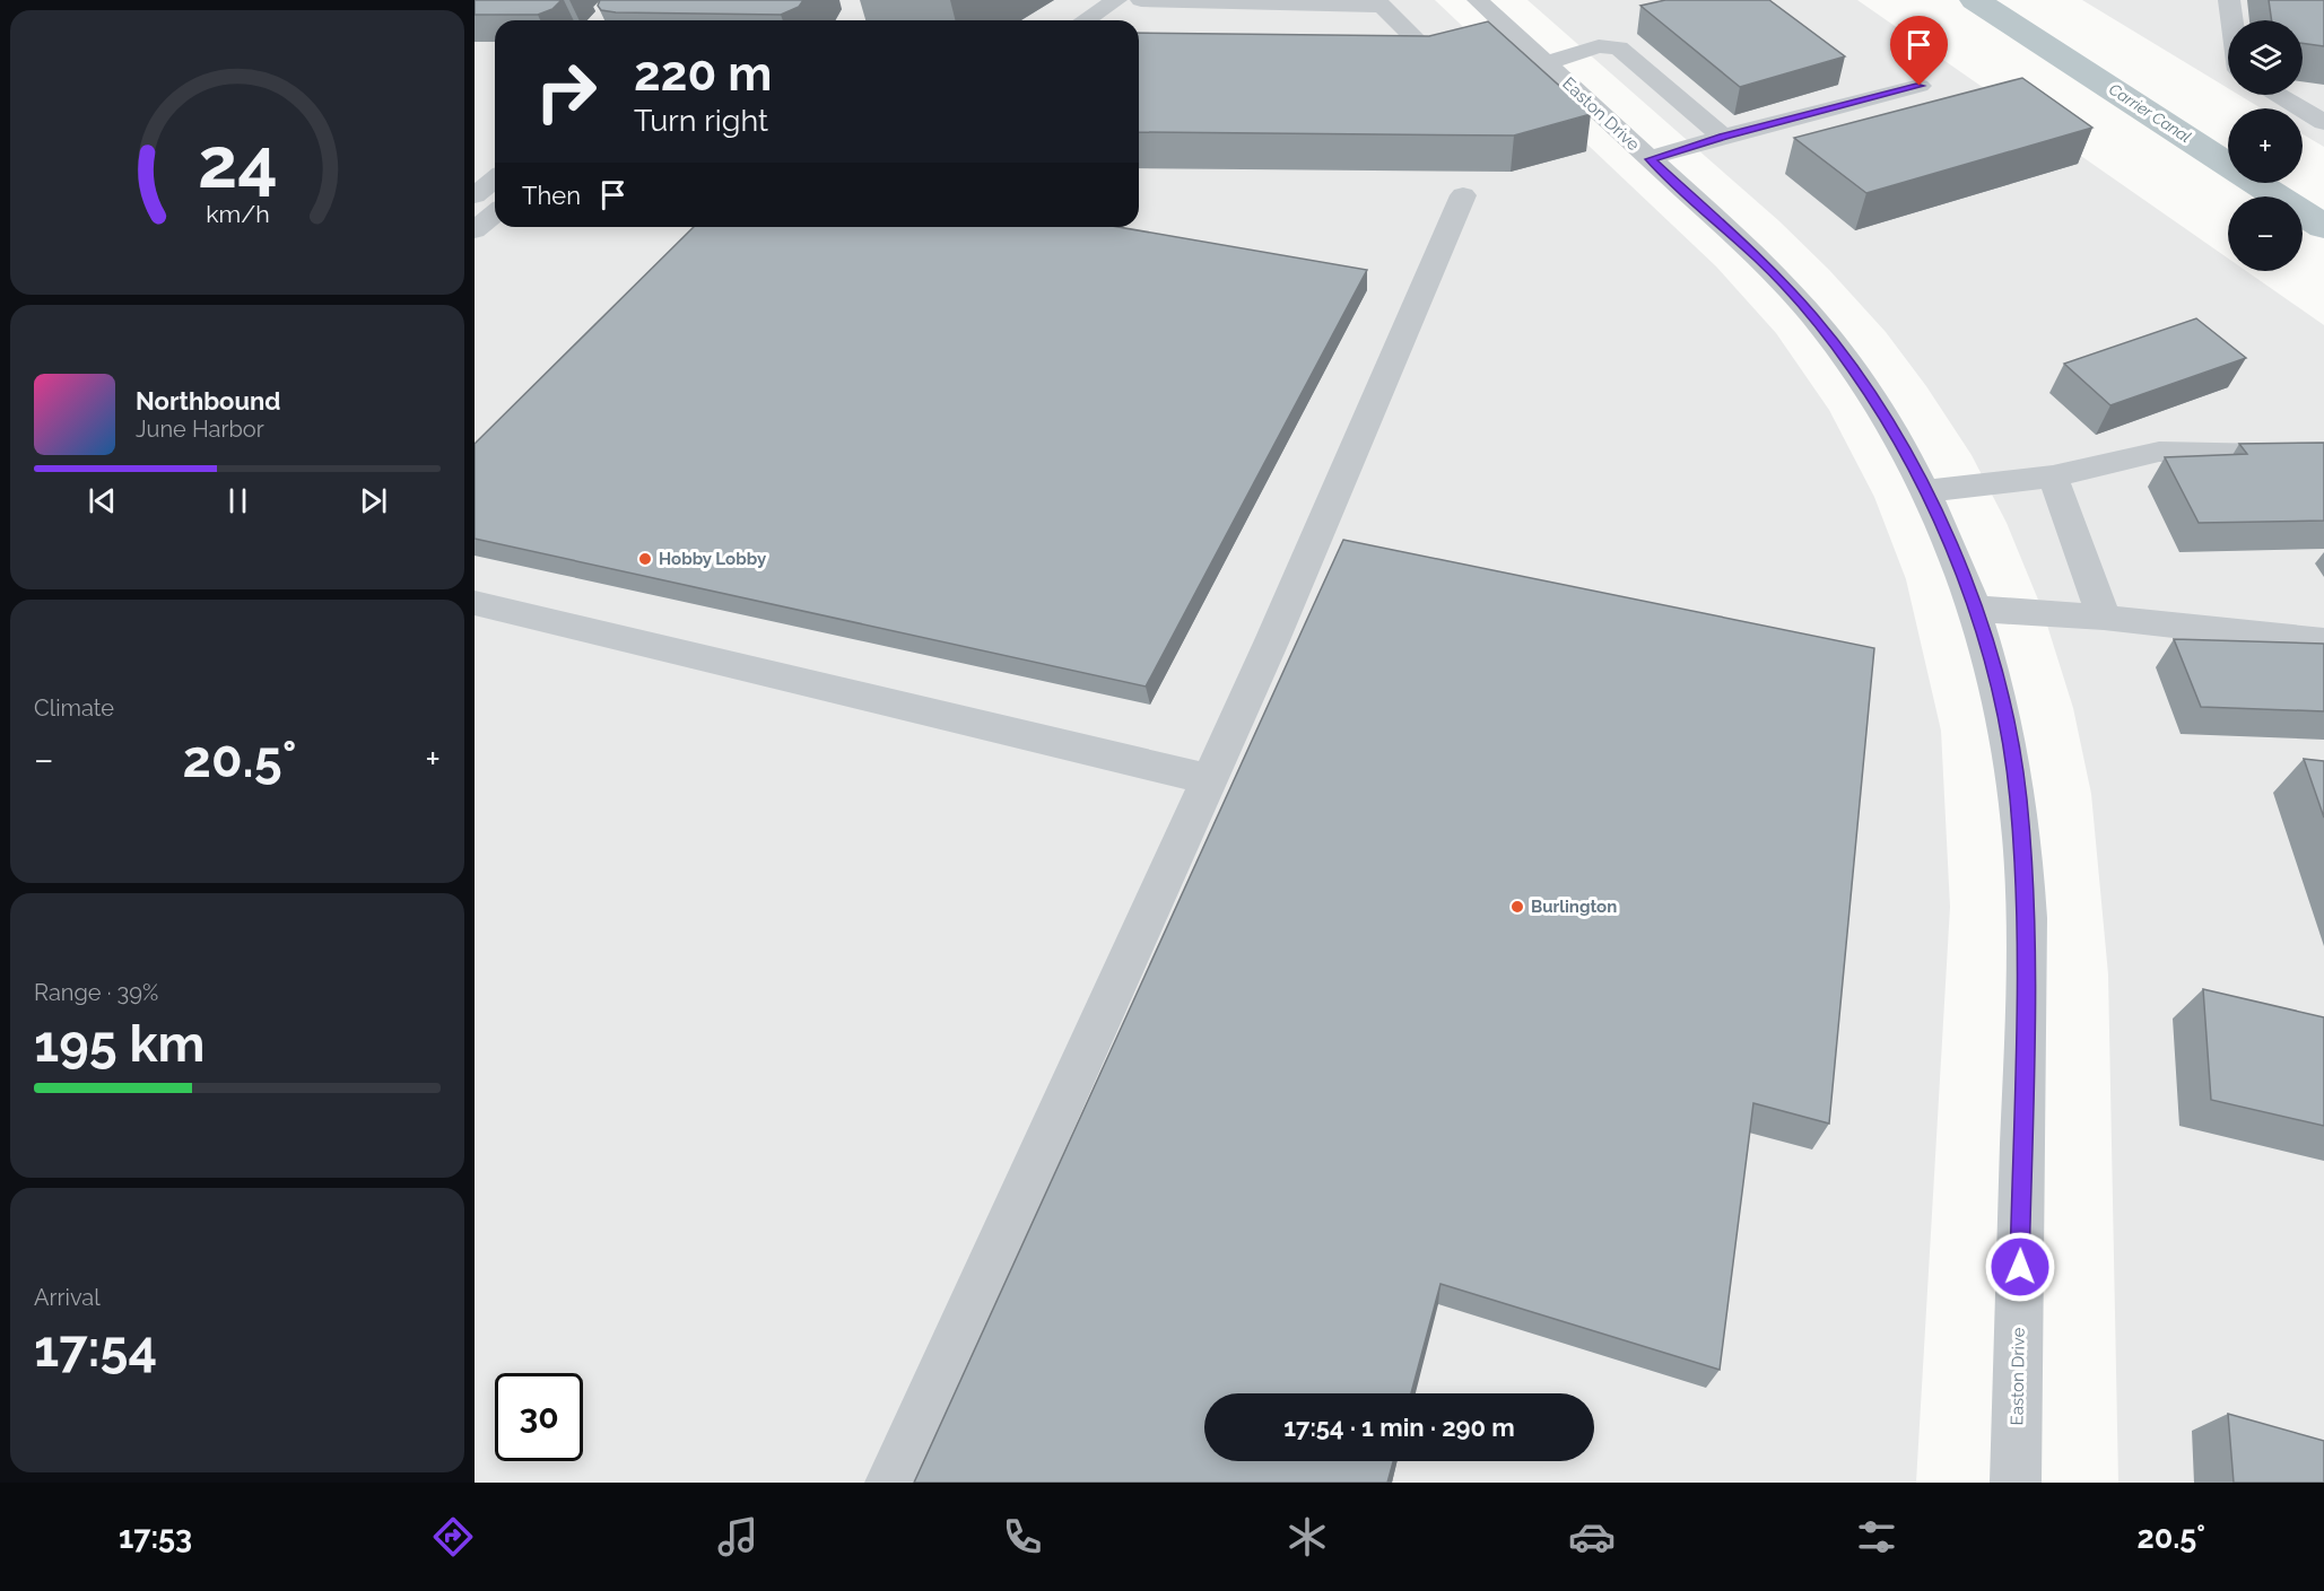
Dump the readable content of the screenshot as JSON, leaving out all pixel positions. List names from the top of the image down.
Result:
{
  "streets": {
    "street": ["Easton Drive"]
  },
  "water": ["Carrier Canal"],
  "places": ["Hobby Lobby", "Burlington"],
  "page": {
    "map_buttons": ["+", "−"],
    "turn": ["220 m", "Turn right"],
    "then": "Then",
    "song": ["Northbound", "June Harbor"],
    "tile": [
      "Climate",
      ["Range · 39%", "195 km"],
      ["Arrival", "17:54"]
    ],
    "heat": ["−", "20.5°", "+"],
    "limit": "30",
    "trip": "17:54 · 1 min · 290 m",
    "tabs": ["17:53", "20.5°"],
    "gauge": ["24", "km/h"]
  }
}
